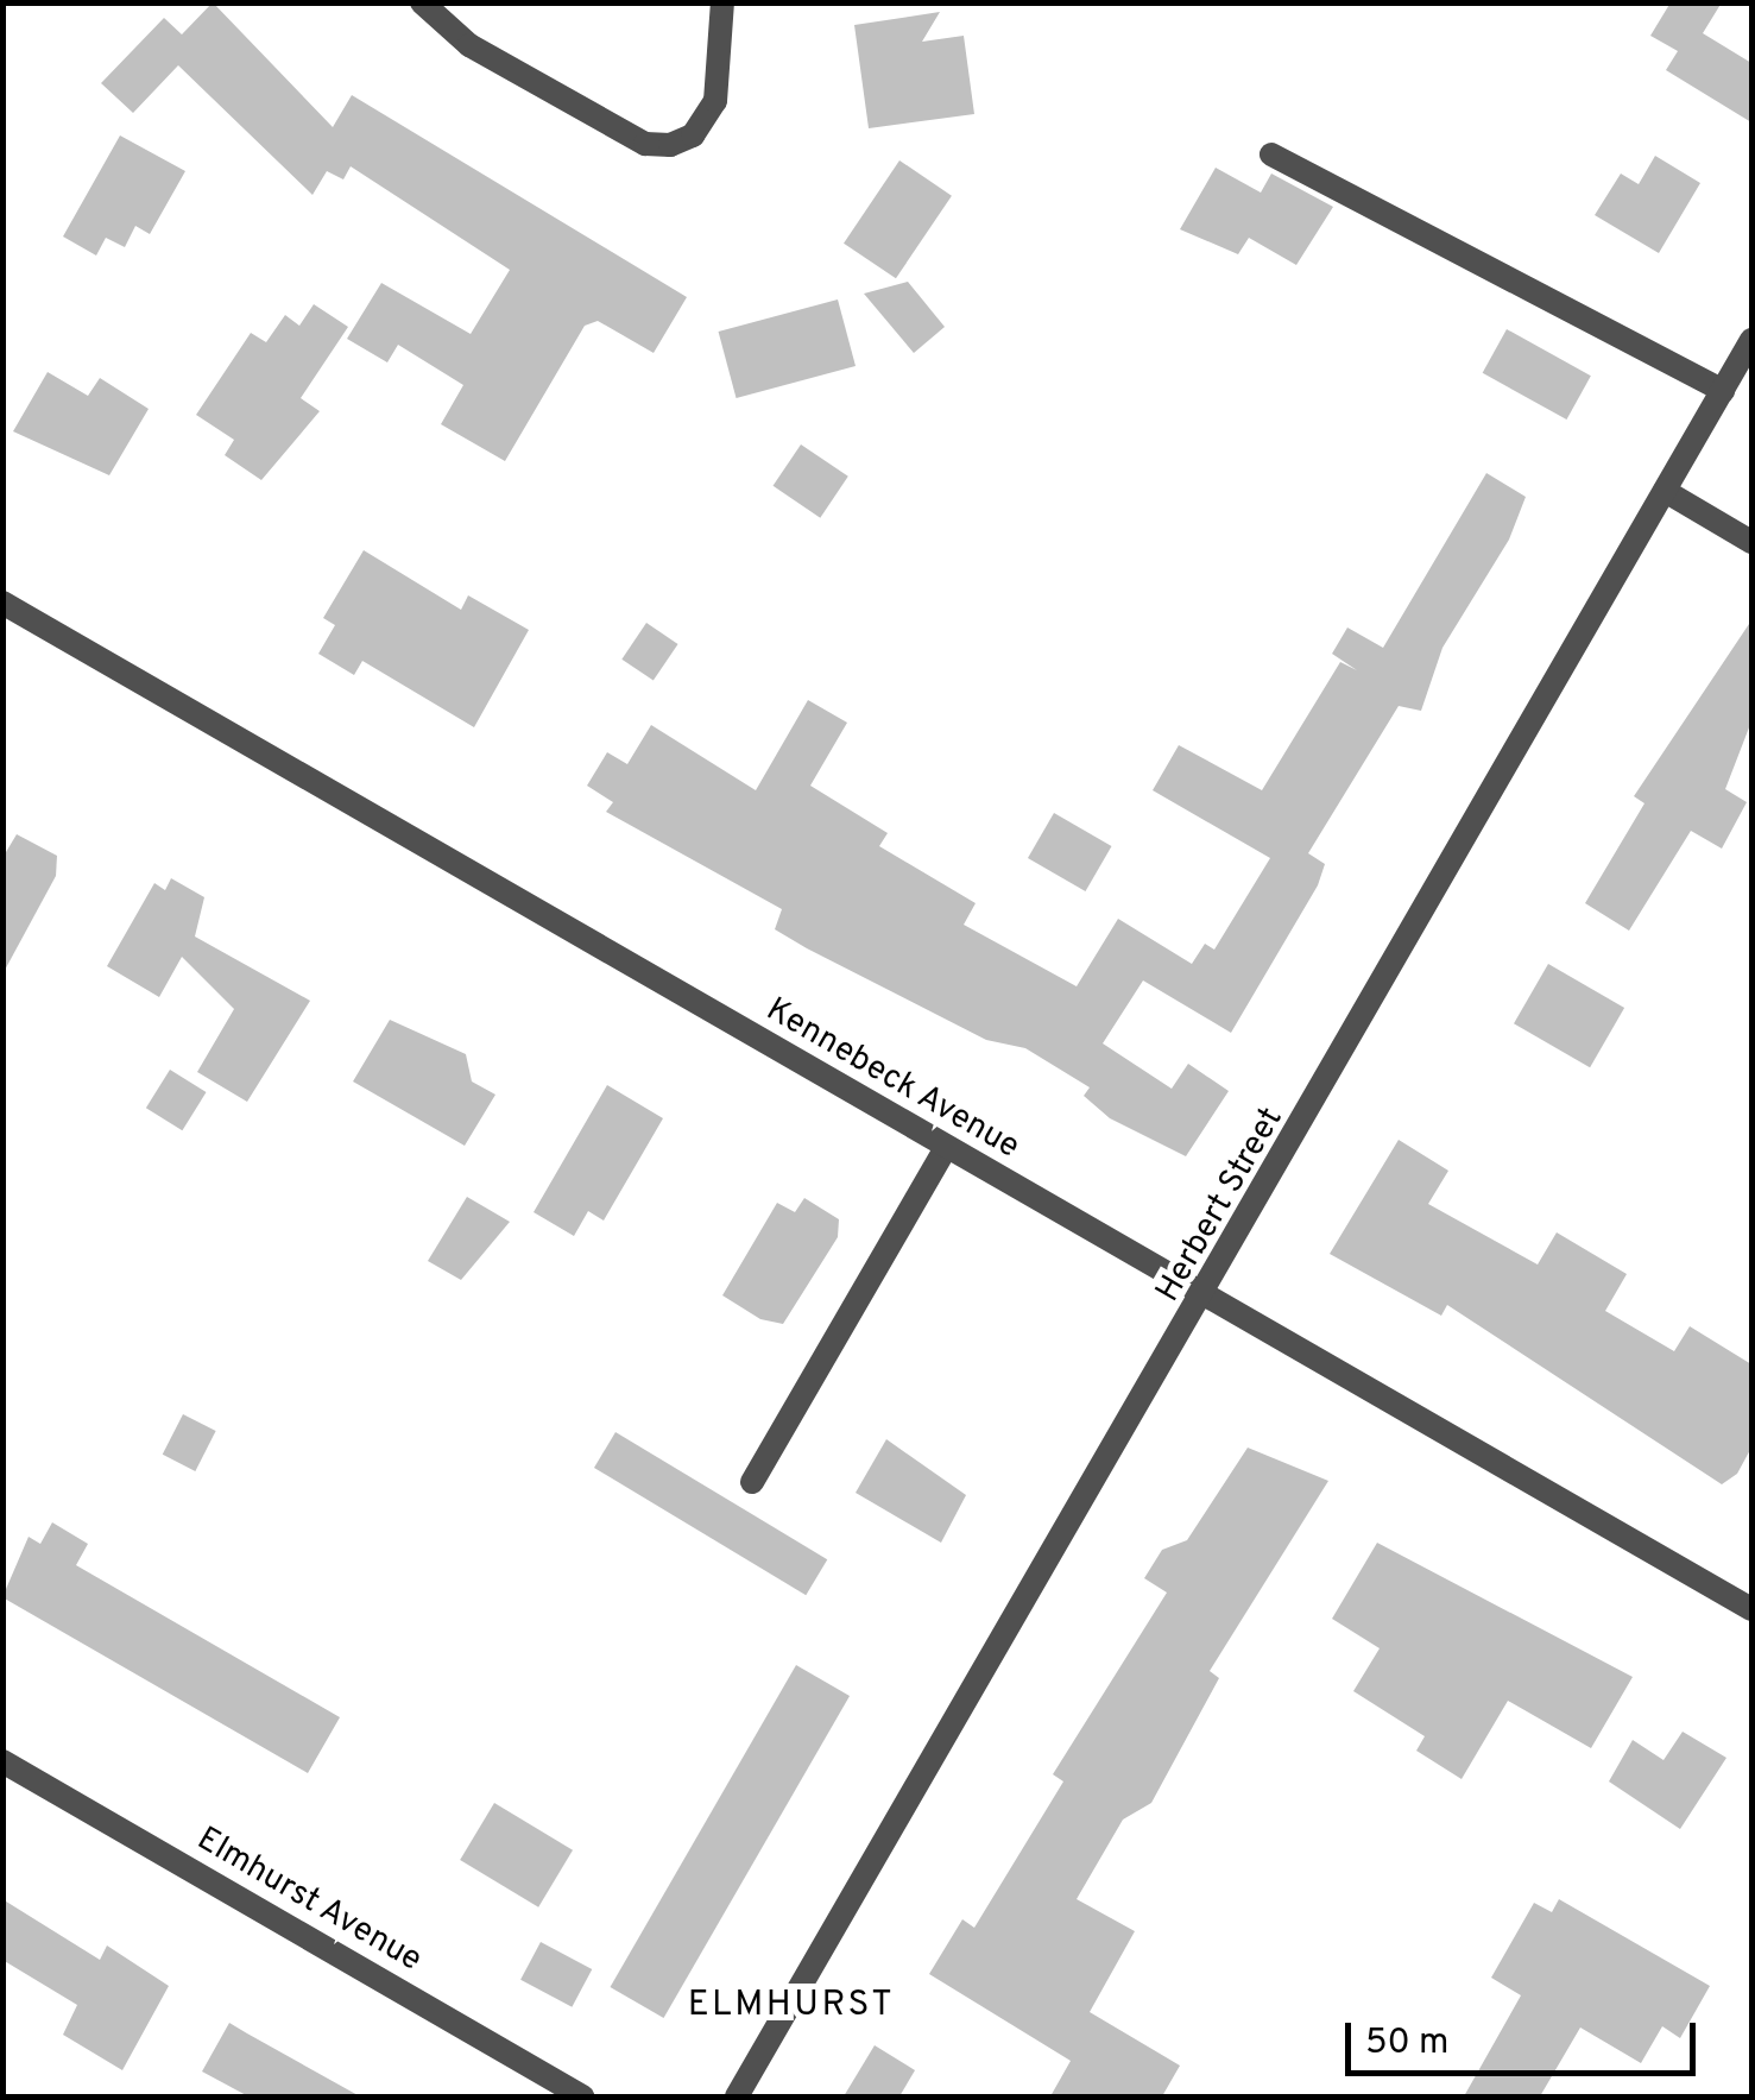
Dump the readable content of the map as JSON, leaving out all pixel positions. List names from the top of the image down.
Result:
{
  "streets": {
    "street": ["Kennebeck Avenue", "Herbert Street", "Elmhurst Avenue"]
  },
  "crossings": [
    ["Kennebeck Avenue", "Herbert Street"]
  ],
  "districts": ["ELMHURST"],
  "scale_bar": "50 m"
}
